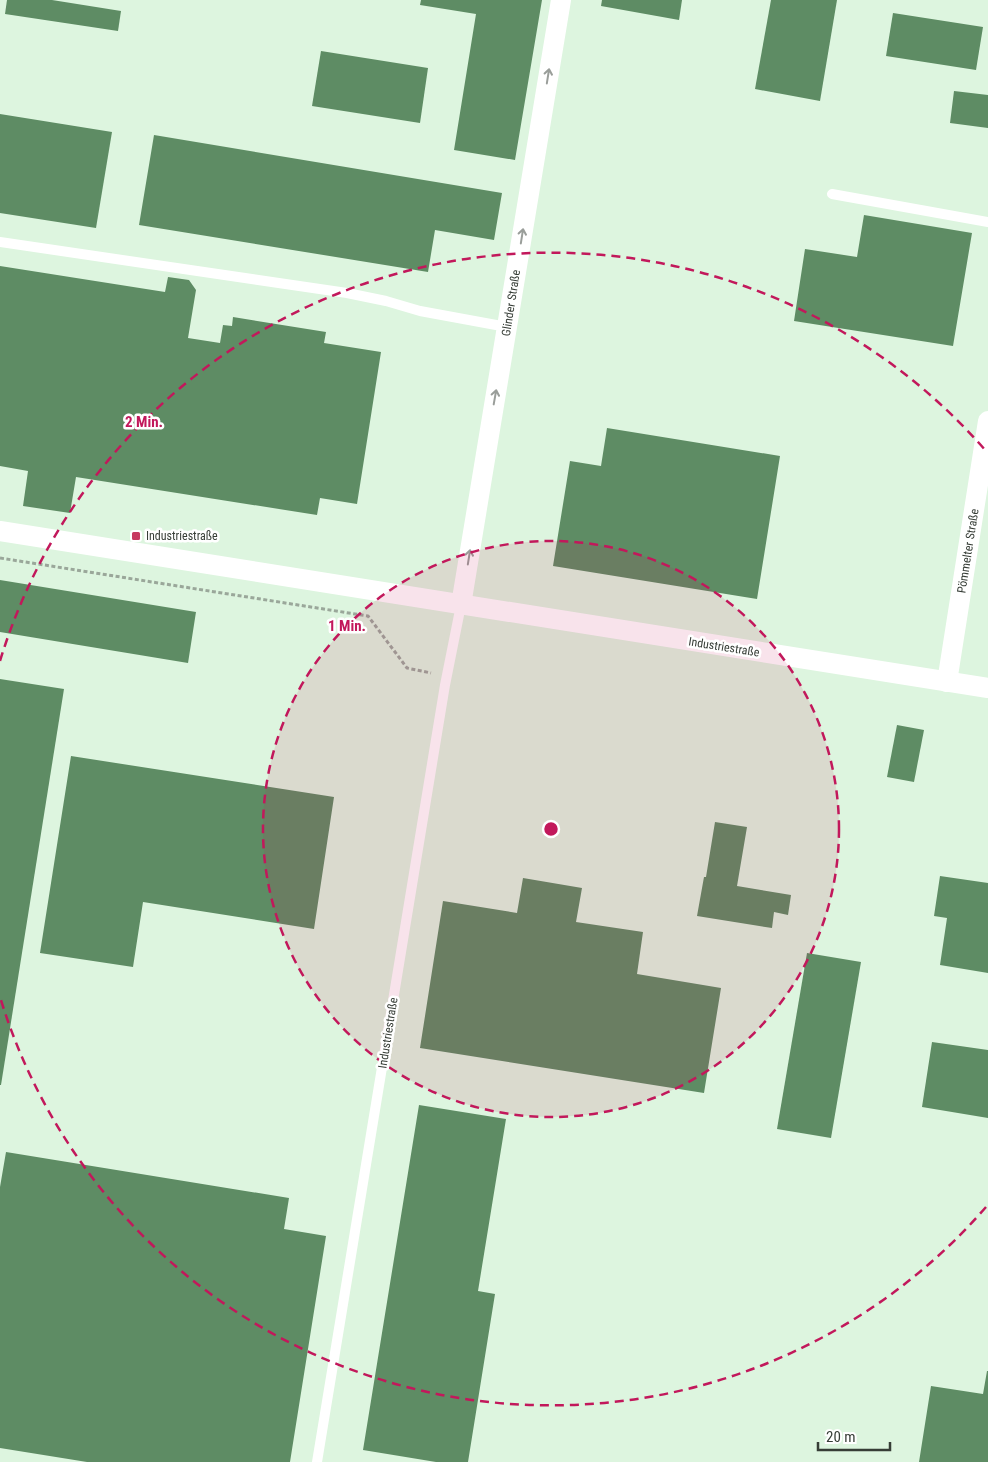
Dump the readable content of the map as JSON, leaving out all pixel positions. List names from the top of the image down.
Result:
{
  "streets": {
    "street": ["Glinder Straße", "Pömmelter Straße", "Industriestraße"]
  },
  "crossings": [
    ["Glinder Straße", "Industriestraße"],
    ["Pömmelter Straße", "Industriestraße"]
  ],
  "one_way": ["Glinder Straße"],
  "places": {
    "transit": ["Industriestraße"]
  },
  "scale_bar": "20 m",
  "rings": ["2 Min.", "1 Min."]
}
